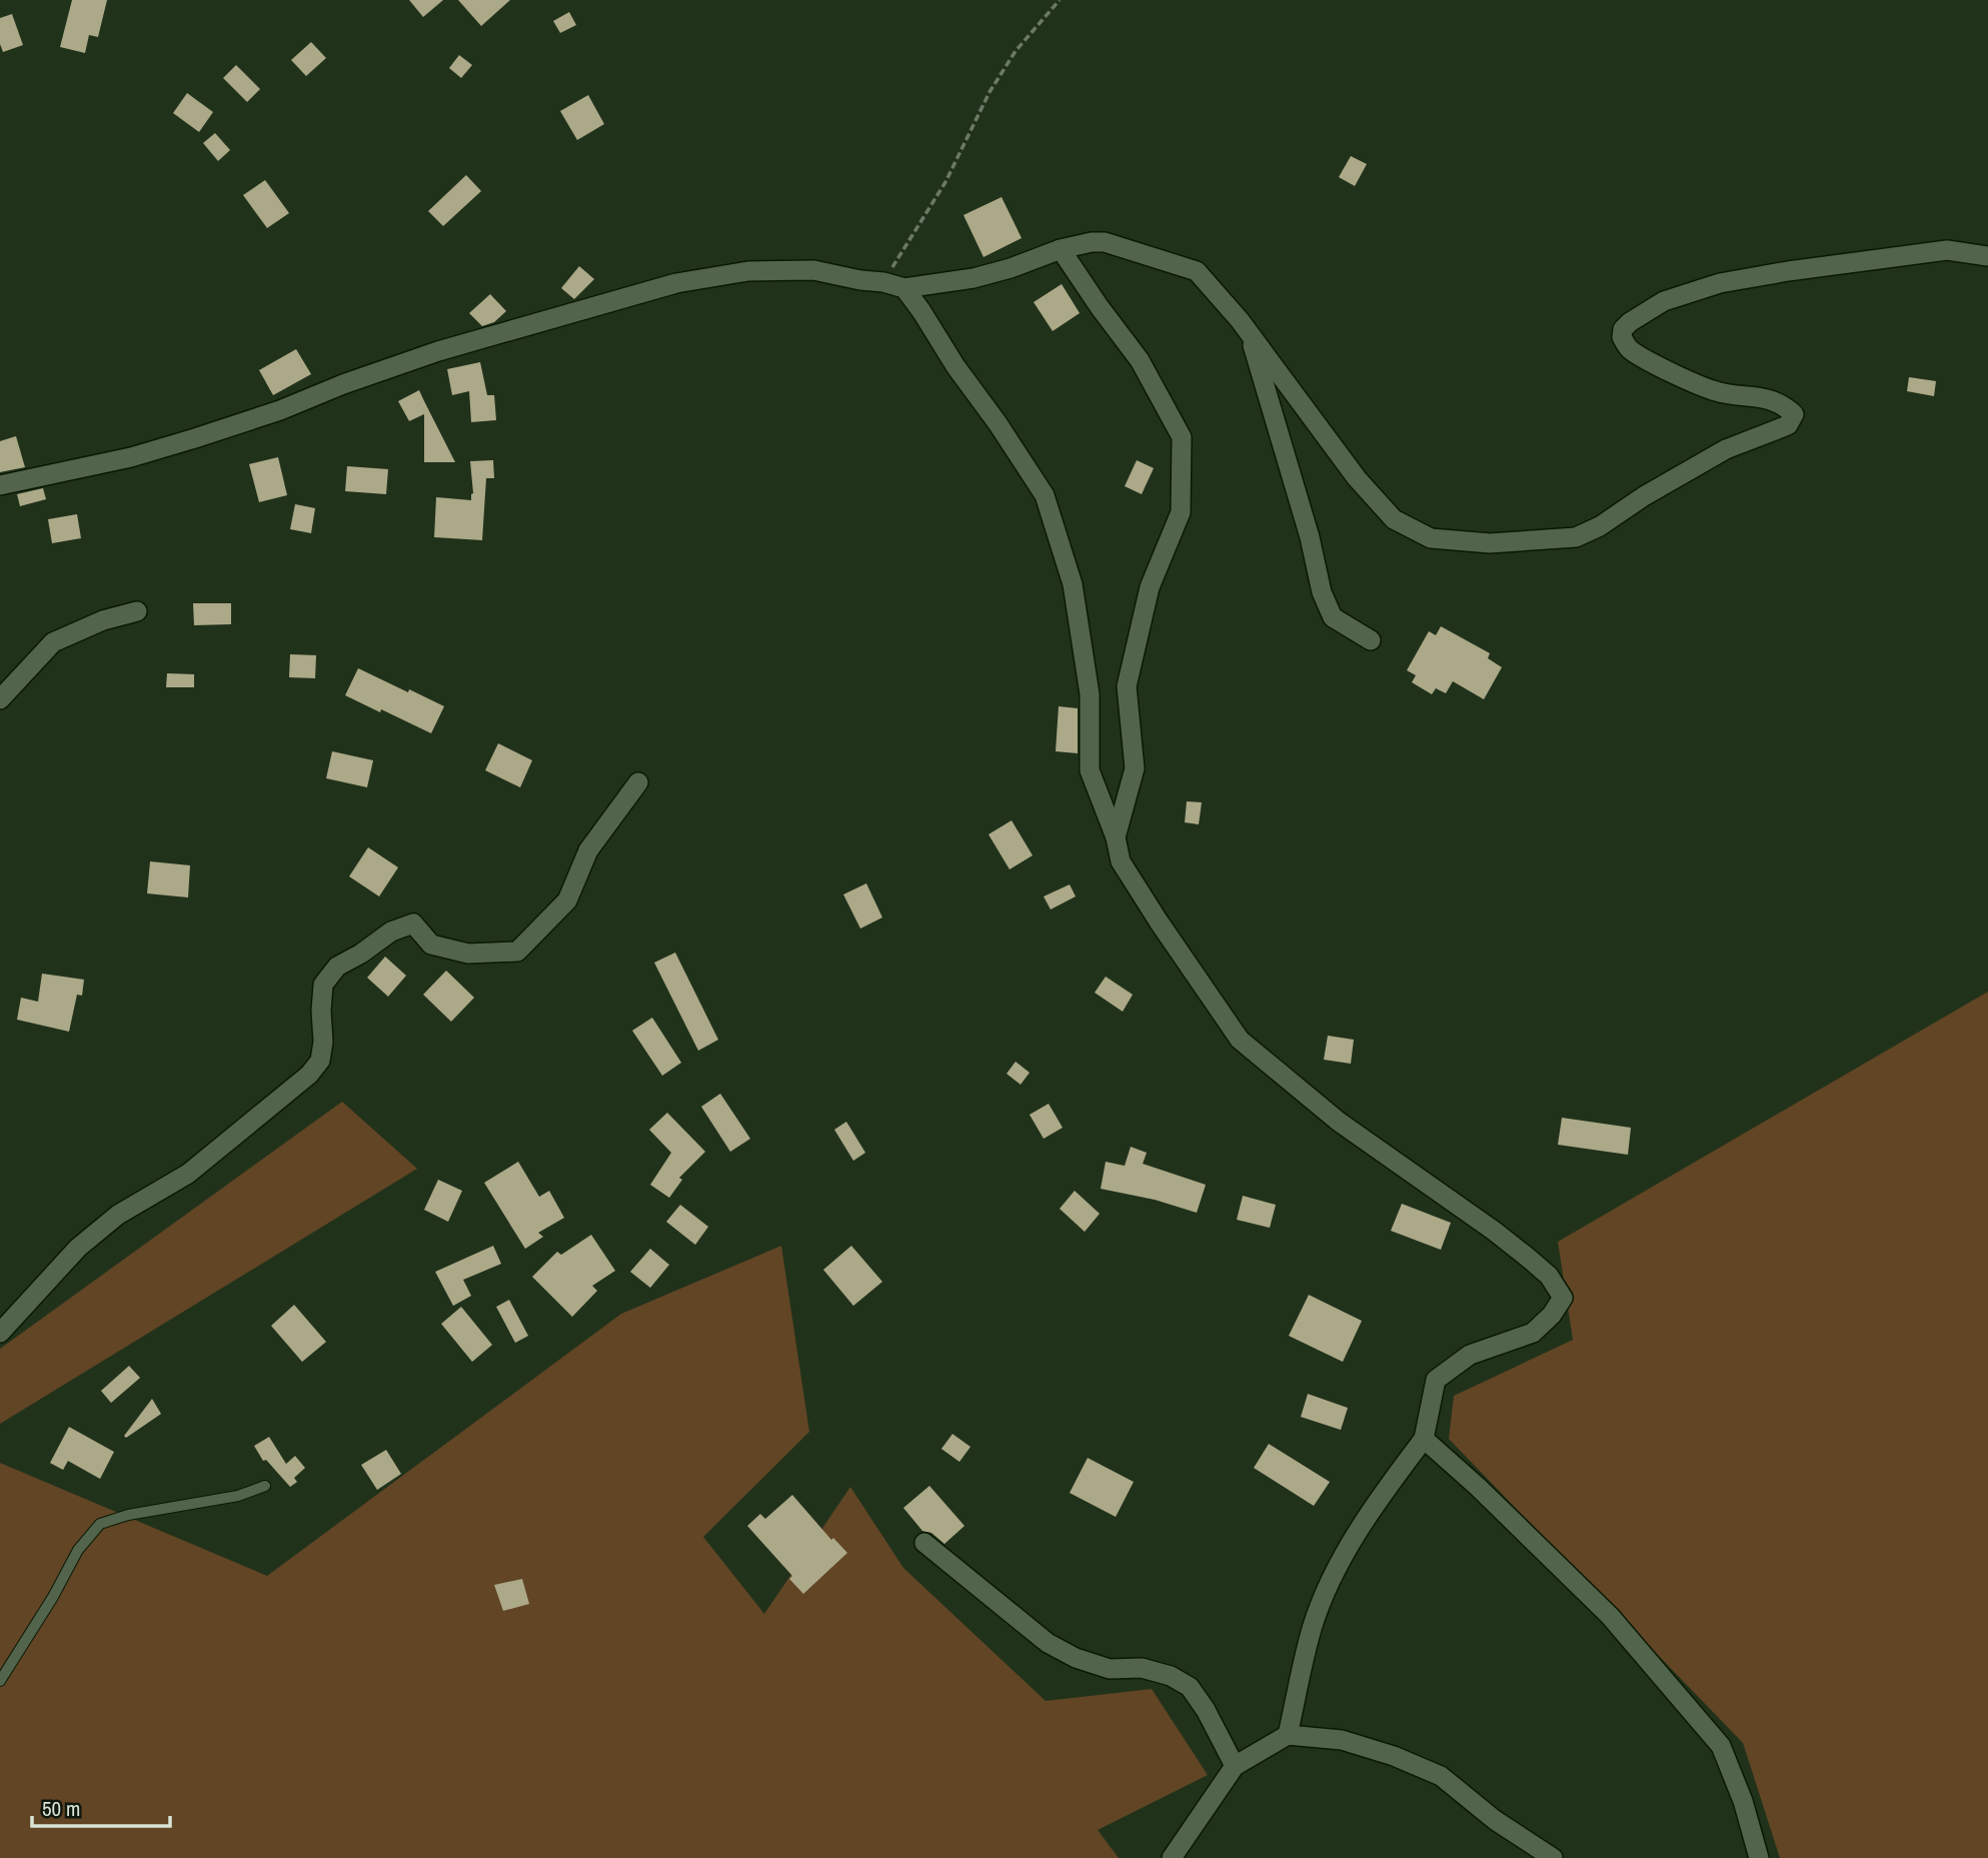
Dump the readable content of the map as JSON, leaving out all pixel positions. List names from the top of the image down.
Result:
{
  "scale_bar": "50 m"
}
